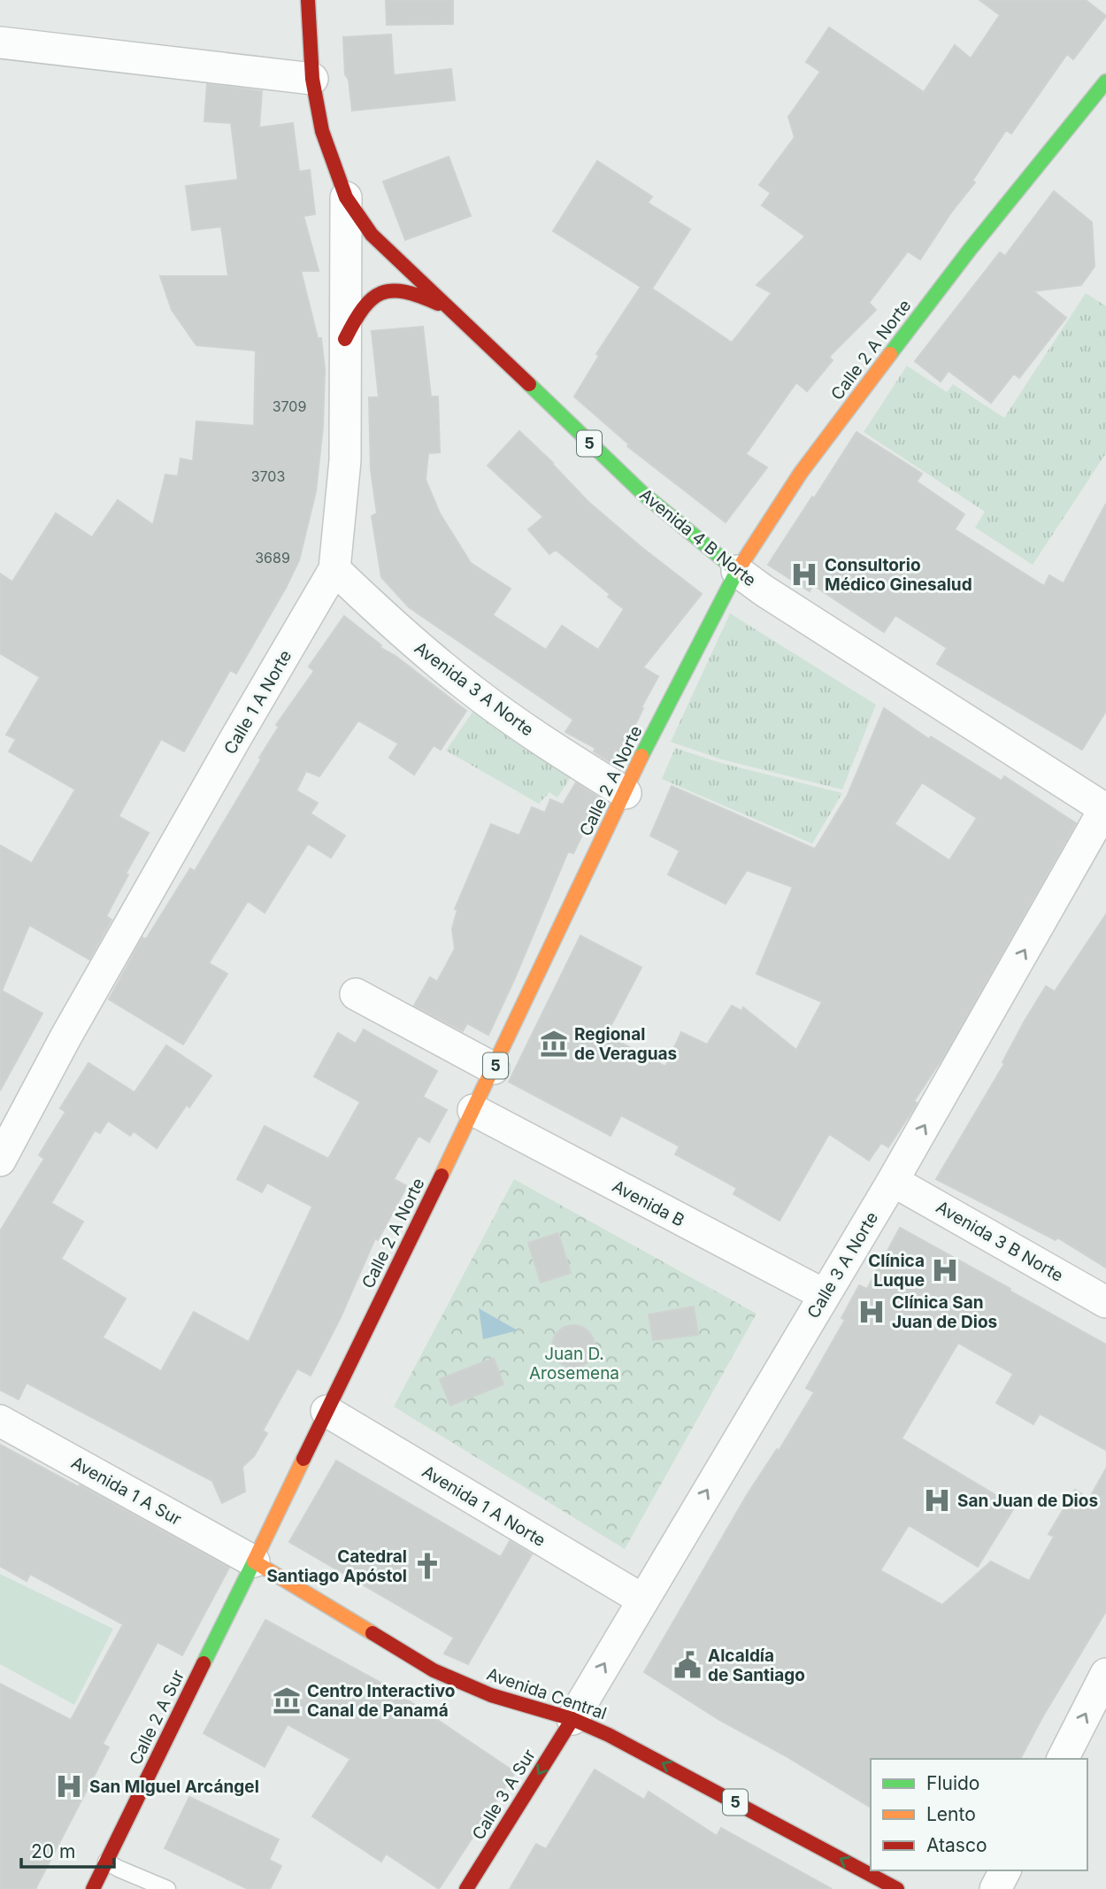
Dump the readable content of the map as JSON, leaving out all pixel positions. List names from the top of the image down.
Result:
{
  "streets": {
    "main road": [
      "Calle 2 A Norte",
      "5",
      "Avenida 4 B Norte",
      "Avenida Central",
      "Calle 2 A Sur",
      "Calle 3 A Sur"
    ],
    "street": [
      "Avenida 3 A Norte",
      "Calle 1 A Norte",
      "Avenida B",
      "Avenida 3 B Norte",
      "Calle 3 A Norte",
      "Avenida 1 A Sur",
      "Avenida 1 A Norte"
    ]
  },
  "crossings": [
    ["Calle 2 A Norte", "Avenida 4 B Norte"],
    ["Calle 2 A Norte", "Avenida 3 A Norte"],
    ["Calle 2 A Norte", "Avenida B"],
    ["Calle 2 A Norte", "Avenida 1 A Sur"],
    ["Calle 2 A Norte", "Avenida 1 A Norte"],
    ["Calle 2 A Norte", "Avenida Central"],
    ["Calle 2 A Norte", "Calle 2 A Sur"],
    ["5", "Avenida 4 B Norte"],
    ["5", "Calle 1 A Norte"],
    ["Avenida 4 B Norte", "Calle 1 A Norte"],
    ["Avenida 4 B Norte", "Calle 3 A Norte"],
    ["Avenida 3 A Norte", "Calle 1 A Norte"],
    ["Avenida B", "Calle 3 A Norte"],
    ["Avenida 3 B Norte", "Calle 3 A Norte"],
    ["Calle 3 A Norte", "Avenida 1 A Norte"],
    ["Calle 3 A Norte", "Avenida Central"],
    ["Calle 3 A Norte", "Calle 3 A Sur"],
    ["Avenida 1 A Sur", "Avenida Central"],
    ["Avenida 1 A Sur", "Calle 2 A Sur"],
    ["Avenida Central", "Calle 2 A Sur"],
    ["Avenida Central", "Calle 3 A Sur"]
  ],
  "one_way": ["Calle 3 A Norte", "Avenida Central", "Calle 3 A Sur"],
  "parks": ["Juan D. Arosemena"],
  "places": {
    "hospital": [
      "Consultorio Médico Ginesalud",
      "Clínica Luque",
      "Clínica San Juan de Dios",
      "San Juan de Dios",
      "San MIguel Arcángel"
    ],
    "museum": ["Regional de Veraguas", "Centro Interactivo Canal de Panamá"],
    "church": ["Catedral Santiago Apóstol"],
    "public building": ["Alcaldía de Santiago"]
  },
  "house_numbers": ["3709", "3703", "3689"],
  "legend": ["Fluido", "Lento", "Atasco"],
  "scale_bar": "20 m"
}
